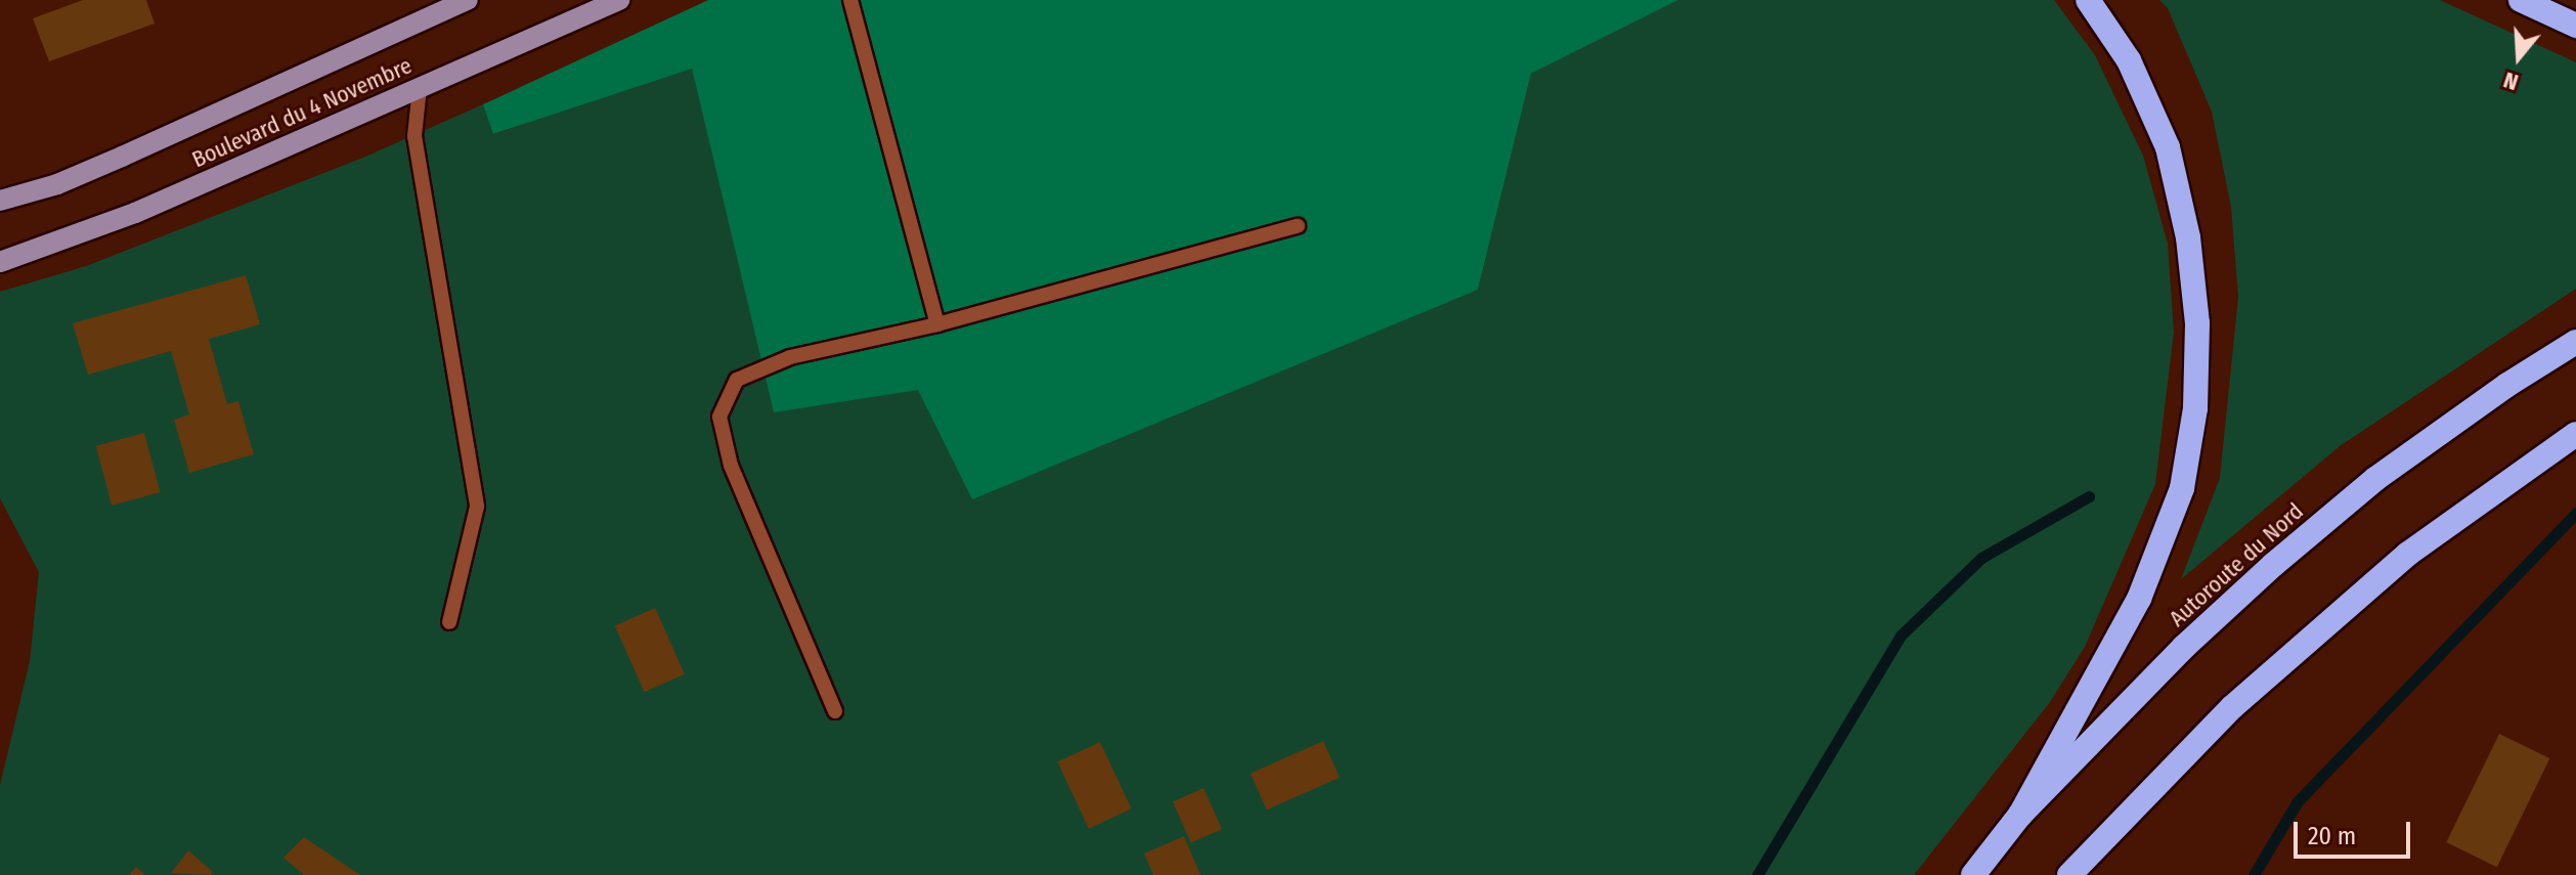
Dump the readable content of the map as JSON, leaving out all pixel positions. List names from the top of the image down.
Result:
{
  "streets": {
    "highway": ["Autoroute du Nord"],
    "main road": ["Boulevard du 4 Novembre"]
  },
  "scale_bar": "20 m",
  "north": "bottom"
}
